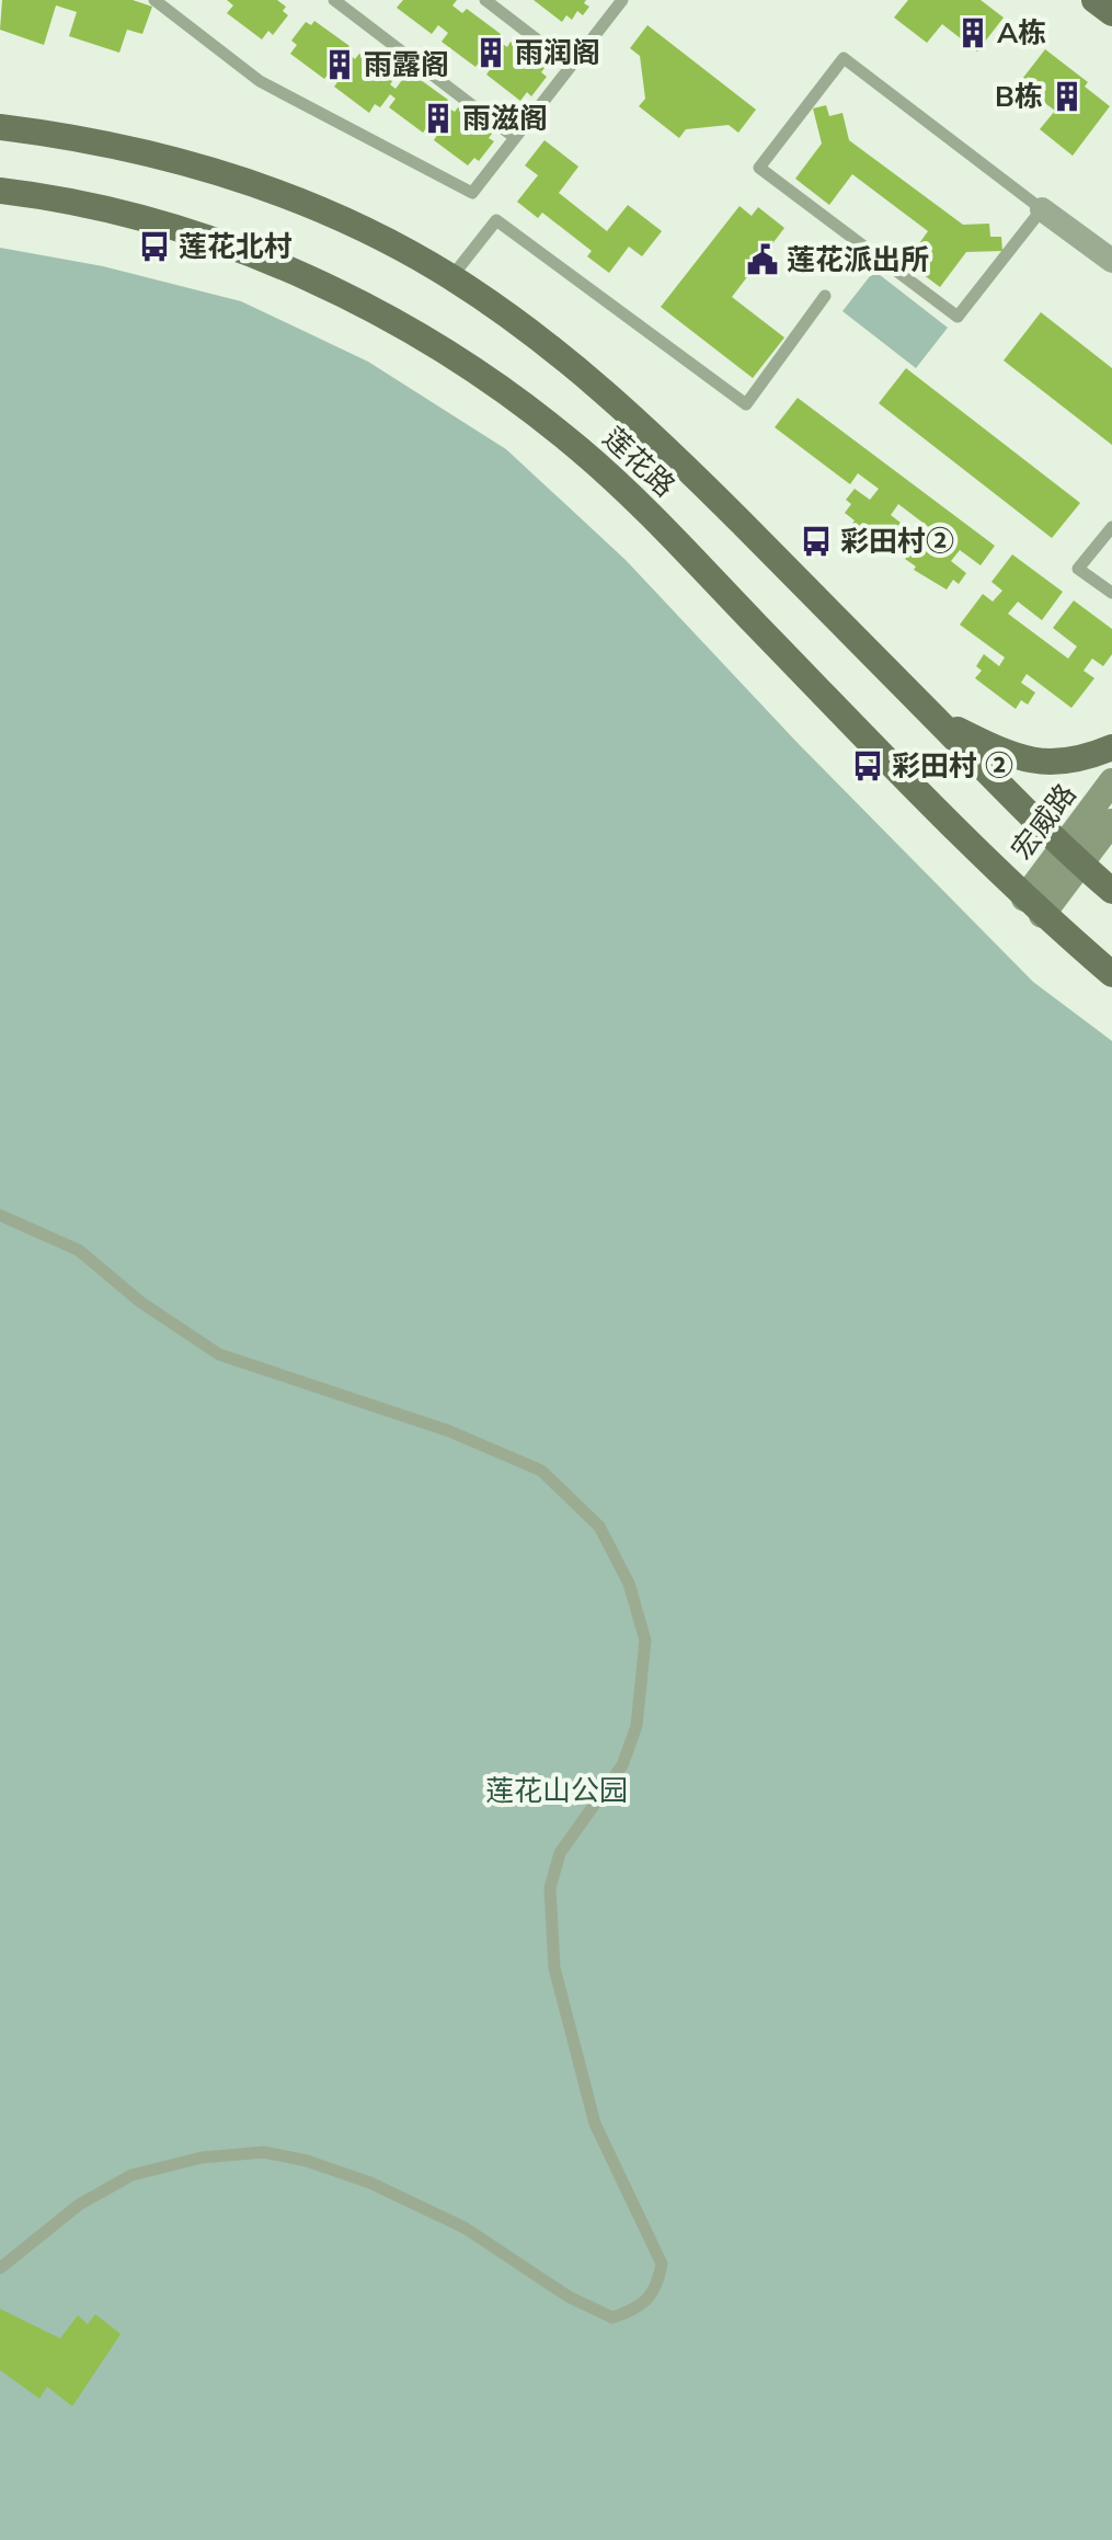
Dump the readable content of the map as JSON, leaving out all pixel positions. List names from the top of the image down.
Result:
{
  "streets": {
    "main road": ["莲花路"],
    "street": ["宏威路"]
  },
  "crossings": [
    ["莲花路", "宏威路"]
  ],
  "parks": ["莲花山公园"],
  "places": {
    "building": [
      "A栋",
      "雨润阁",
      "雨露阁",
      "B栋",
      "雨滋阁"
    ],
    "bus stop": ["莲花北村", "彩田村②", "彩田村 ②"],
    "public building": ["莲花派出所"]
  }
}
